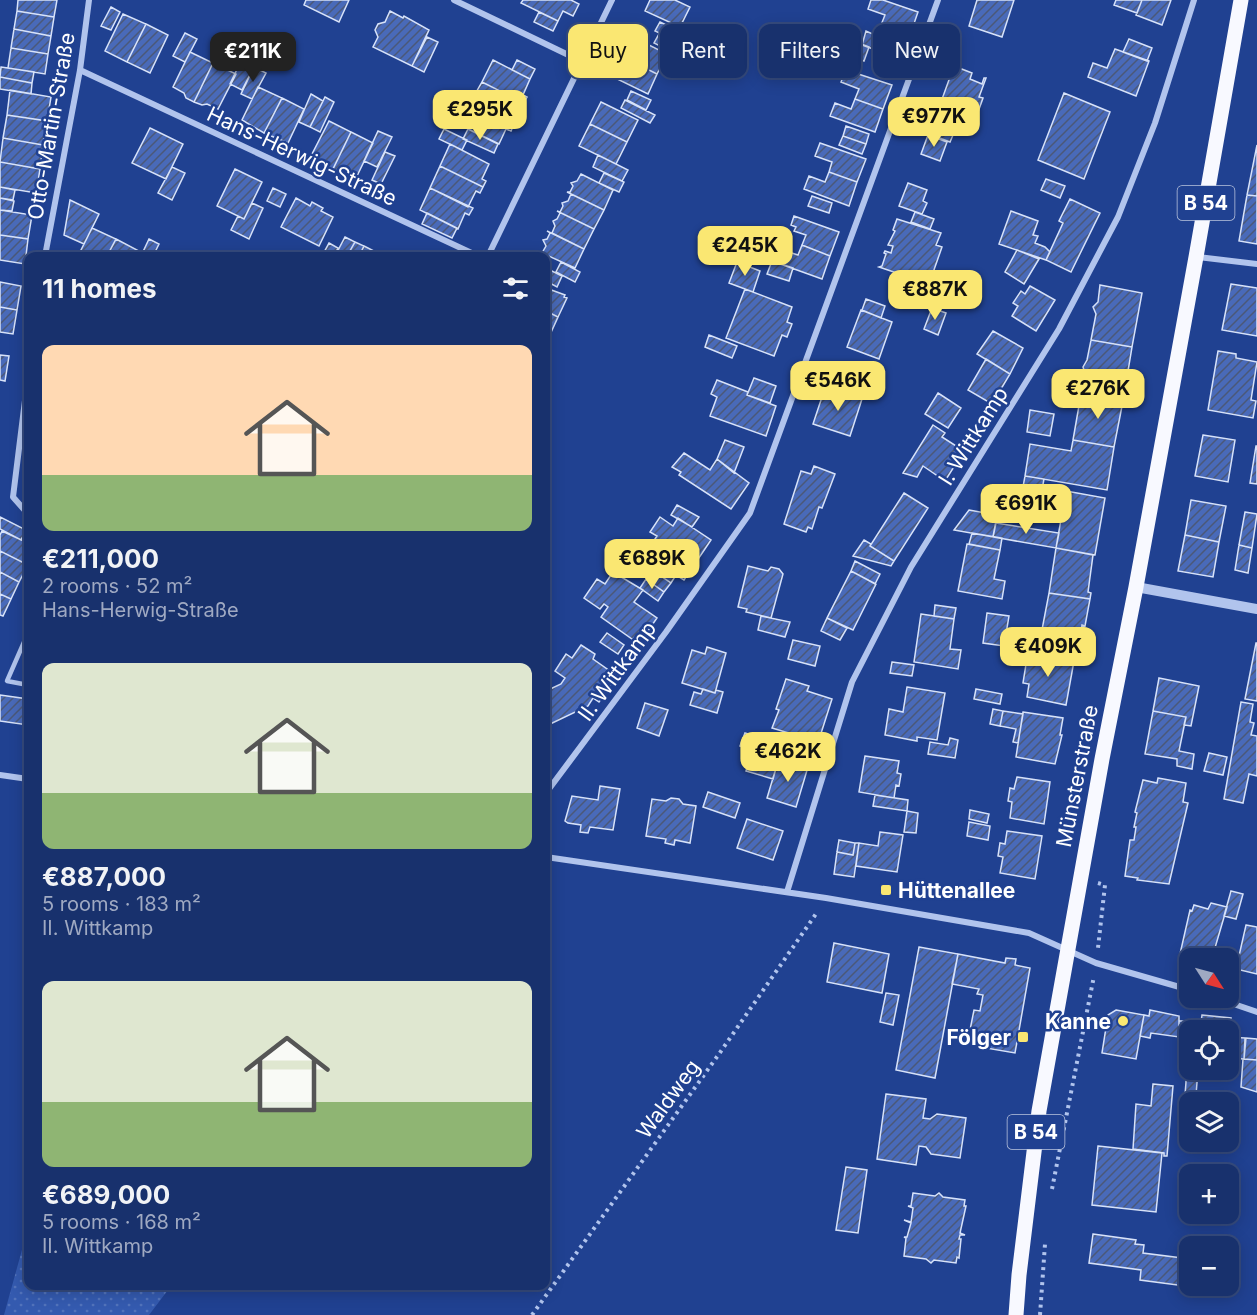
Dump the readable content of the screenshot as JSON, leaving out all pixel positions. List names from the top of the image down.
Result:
{
  "streets": {
    "main road": ["B 54", "Münsterstraße"],
    "street": [
      "Otto-Martin-Straße",
      "Hans-Herwig-Straße",
      "I. Wittkamp",
      "II. Wittkamp"
    ],
    "path": ["Waldweg"]
  },
  "crossings": [
    ["Otto-Martin-Straße", "Hans-Herwig-Straße"]
  ],
  "places": {
    "transit": ["Hüttenallee", "Fölger"],
    "other": ["Kanne"]
  },
  "north": "bottom right",
  "page": {
    "chip": [
      "Buy",
      "Rent",
      "Filters",
      "New"
    ],
    "price": [
      "€211K",
      "€295K",
      "€977K",
      "€245K",
      "€887K",
      "€546K",
      "€276K",
      "€691K",
      "€689K",
      "€409K",
      "€462K"
    ],
    "heading": "11 homes",
    "list": [
      {
        "name": "€211,000",
        "note": "2 rooms · 52 m² · Hans-Herwig-Straße"
      },
      {
        "name": "€887,000",
        "note": "5 rooms · 183 m² · II. Wittkamp"
      },
      {
        "name": "€689,000",
        "note": "5 rooms · 168 m² · II. Wittkamp"
      }
    ],
    "map_buttons": ["+", "−"]
  }
}
